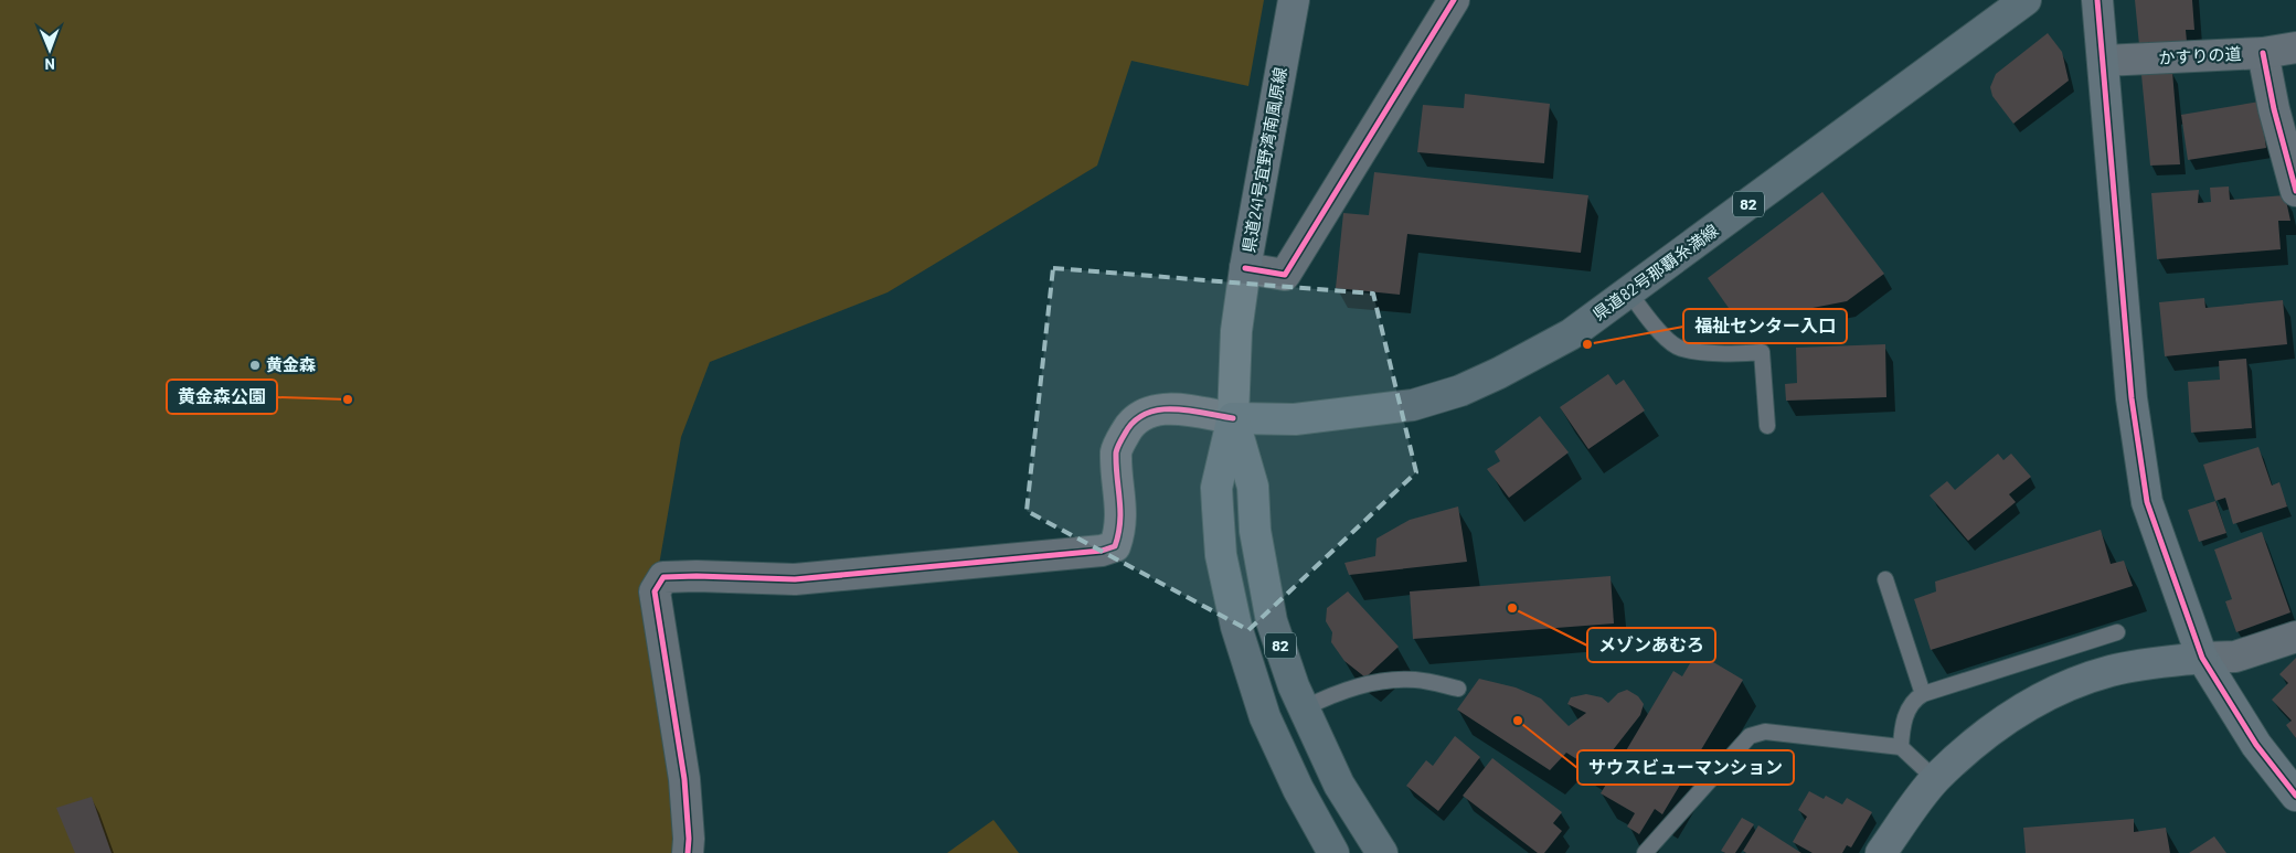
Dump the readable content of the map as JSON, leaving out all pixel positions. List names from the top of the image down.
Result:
{
  "streets": {
    "main road": ["82", "県道82号那覇糸満線"],
    "street": ["かすりの道", "県道241号宜野湾南風原線"]
  },
  "crossings": [
    ["県道241号宜野湾南風原線", "82"],
    ["県道241号宜野湾南風原線", "県道82号那覇糸満線"],
    ["82", "県道82号那覇糸満線"]
  ],
  "places": [
    "福祉センター入口",
    "黄金森",
    "黄金森公園",
    "メゾンあむろ",
    "サウスビューマンション"
  ],
  "north": "bottom"
}
